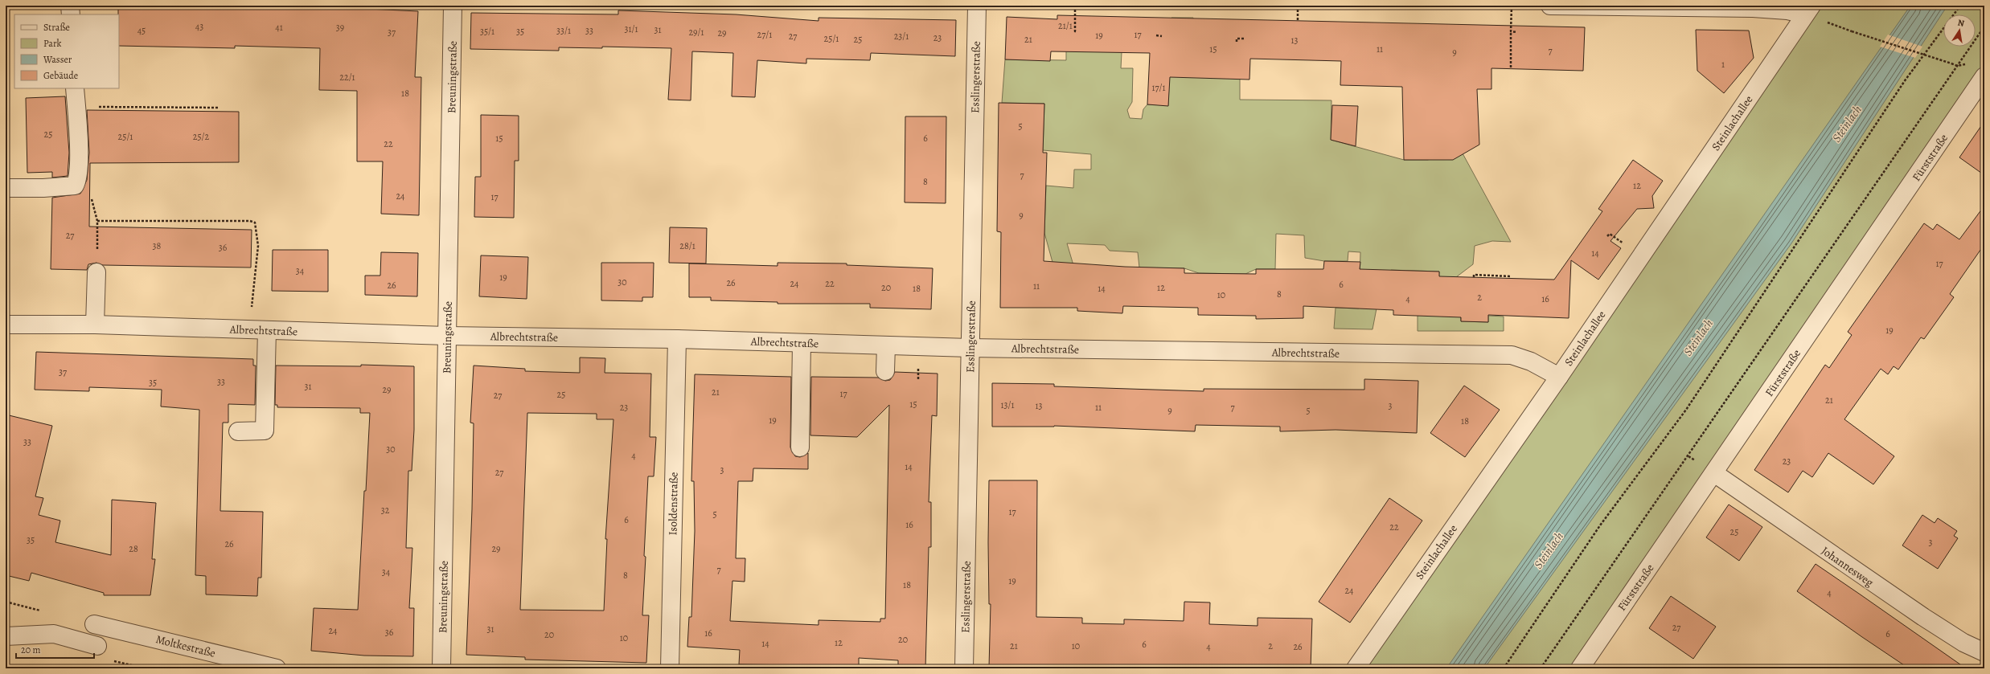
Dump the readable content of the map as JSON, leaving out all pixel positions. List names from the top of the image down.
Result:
{
  "streets": {
    "street": [
      "Breuningstraße",
      "Esslingerstraße",
      "Steinlachallee",
      "Fürststraße",
      "Albrechtstraße",
      "Isoldenstraße",
      "Johannesweg",
      "Moltkestraße"
    ]
  },
  "crossings": [
    ["Breuningstraße", "Albrechtstraße"],
    ["Esslingerstraße", "Albrechtstraße"],
    ["Steinlachallee", "Albrechtstraße"],
    ["Fürststraße", "Johannesweg"],
    ["Albrechtstraße", "Isoldenstraße"]
  ],
  "water": ["Steinlach"],
  "house_numbers": [
    "21/1",
    "43",
    "41",
    "39",
    "31/1",
    "31",
    "45",
    "33/1",
    "33",
    "35/1",
    "35",
    "37",
    "29/1",
    "29",
    "27/1",
    "17",
    "19",
    "27",
    "23/1",
    "23",
    "25/1",
    "25",
    "21",
    "13",
    "15",
    "11",
    "7",
    "9",
    "1",
    "22/1",
    "17/1",
    "18",
    "5",
    "25",
    "25/1",
    "25/2",
    "15",
    "6",
    "22",
    "7",
    "8",
    "12",
    "24",
    "17",
    "9",
    "27",
    "38",
    "28/1",
    "36",
    "14",
    "17",
    "34",
    "19",
    "30",
    "26",
    "24",
    "22",
    "6",
    "26",
    "11",
    "20",
    "12",
    "18",
    "14",
    "8",
    "10",
    "2",
    "4",
    "16",
    "19",
    "37",
    "33",
    "35",
    "31",
    "29",
    "21",
    "17",
    "25",
    "27",
    "21",
    "15",
    "13/1",
    "13",
    "3",
    "23",
    "11",
    "7",
    "9",
    "5",
    "19",
    "18",
    "33",
    "30",
    "4",
    "23",
    "14",
    "3",
    "27",
    "32",
    "17",
    "5",
    "6",
    "16",
    "22",
    "25",
    "35",
    "3",
    "26",
    "28",
    "29",
    "7",
    "34",
    "8",
    "19",
    "18",
    "24",
    "4",
    "27",
    "31",
    "24",
    "36",
    "16",
    "6",
    "20",
    "10",
    "20",
    "12",
    "14",
    "6",
    "21",
    "10",
    "2",
    "4",
    "26"
  ],
  "legend": [
    "Straße",
    "Park",
    "Wasser",
    "Gebäude"
  ],
  "scale_bar": "20 m",
  "north": "top"
}
